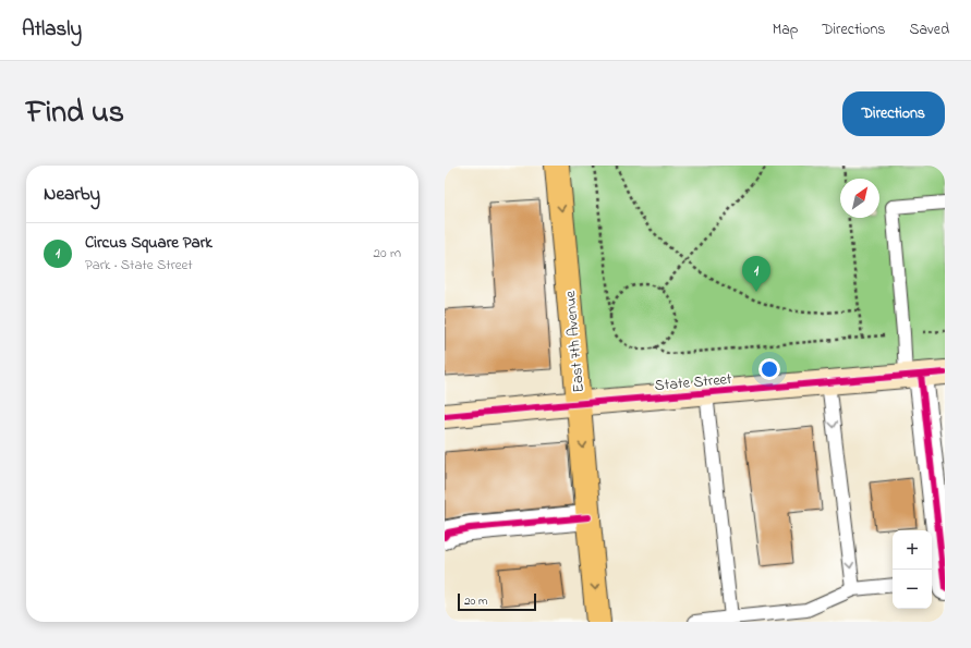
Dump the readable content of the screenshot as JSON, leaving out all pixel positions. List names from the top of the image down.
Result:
{
  "streets": {
    "main road": ["East 7th Avenue"],
    "street": ["State Street"]
  },
  "crossings": [
    ["East 7th Avenue", "State Street"]
  ],
  "one_way": ["East 7th Avenue"],
  "scale_bar": "20 m",
  "north": "top right",
  "page": {
    "header": "Atlasly",
    "nav": ["Map", "Directions", "Saved"],
    "title": "Find us",
    "buttons": "Directions",
    "heading": "Nearby",
    "list": [
      {
        "mark": "1",
        "name": "Circus Square Park",
        "note": "Park · State Street",
        "value": "20 m"
      }
    ],
    "pins": "1",
    "map_buttons": ["+", "−"],
    "scale": "20 m"
  }
}
